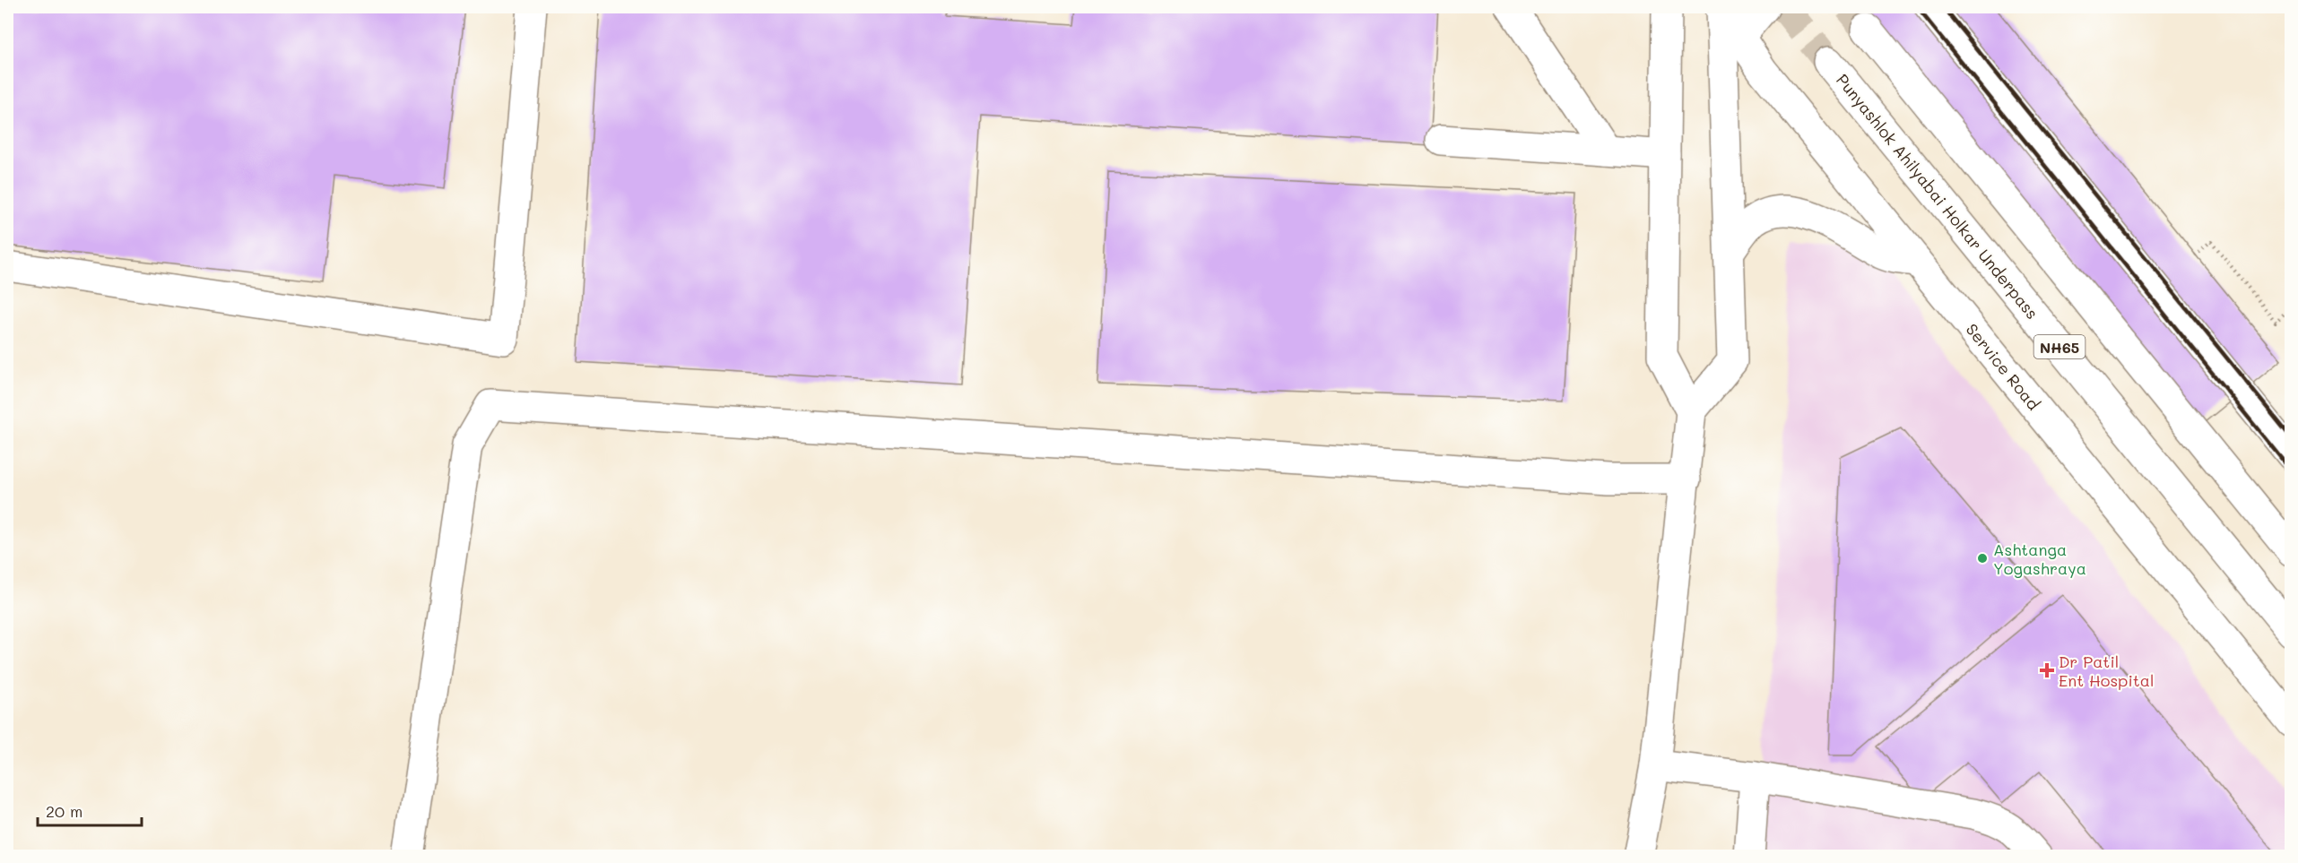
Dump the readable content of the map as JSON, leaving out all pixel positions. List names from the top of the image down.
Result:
{
  "streets": {
    "main road": ["Punyashlok Ahilyabai Holkar Underpass", "NH65", "Service Road"]
  },
  "places": {
    "other": ["Ashtanga Yogashraya"],
    "health": ["Dr Patil Ent Hospital"]
  },
  "scale_bar": "20 m"
}
